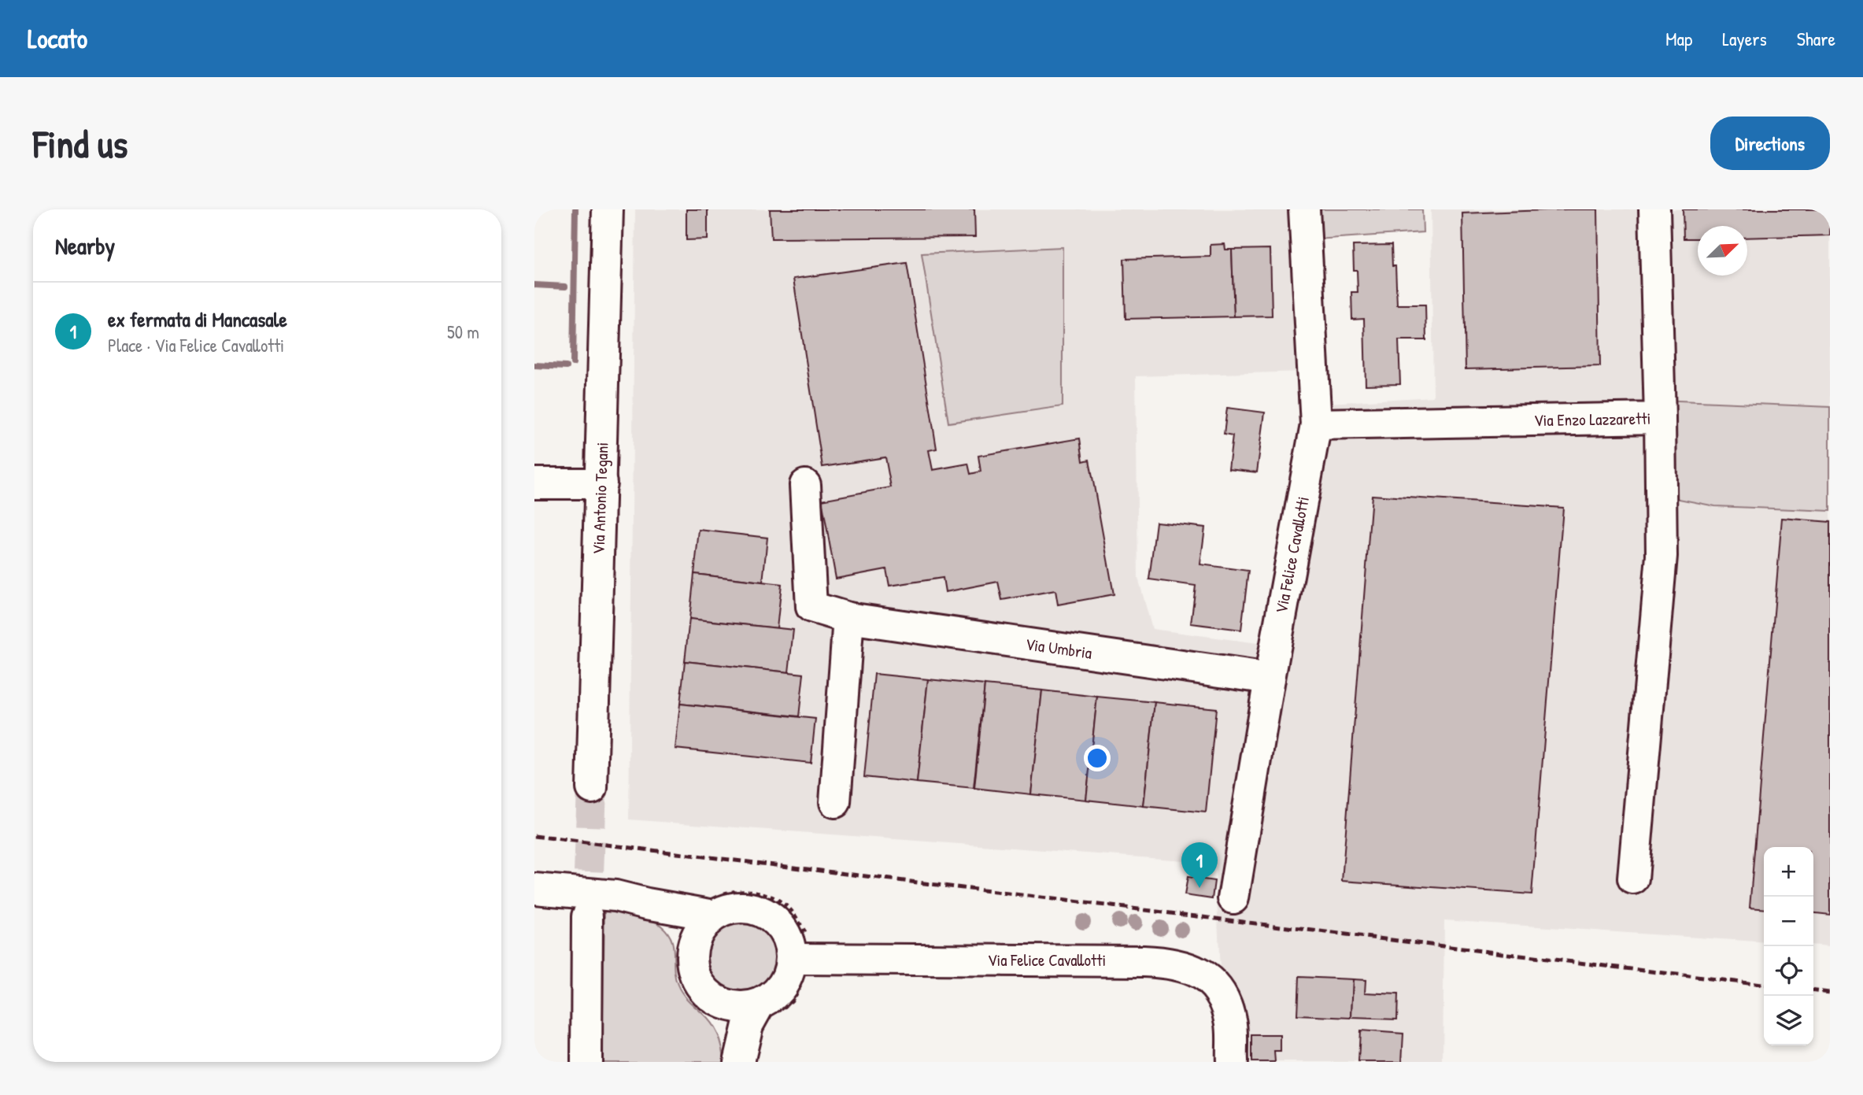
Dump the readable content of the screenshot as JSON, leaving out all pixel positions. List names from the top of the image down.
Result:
{
  "streets": {
    "street": [
      "Via Enzo Lazzaretti",
      "Via Antonio Tegani",
      "Via Felice Cavallotti",
      "Via Umbria"
    ]
  },
  "crossings": [
    ["Via Enzo Lazzaretti", "Via Felice Cavallotti"],
    ["Via Felice Cavallotti", "Via Umbria"]
  ],
  "north": "top right",
  "page": {
    "header": "Locato",
    "nav": ["Map", "Layers", "Share"],
    "buttons": "Directions",
    "title": "Find us",
    "heading": "Nearby",
    "list": [
      {
        "mark": "1",
        "name": "ex fermata di Mancasale",
        "note": "Place · Via Felice Cavallotti",
        "value": "50 m"
      }
    ],
    "pins": "1",
    "map_buttons": ["+", "−"]
  }
}
